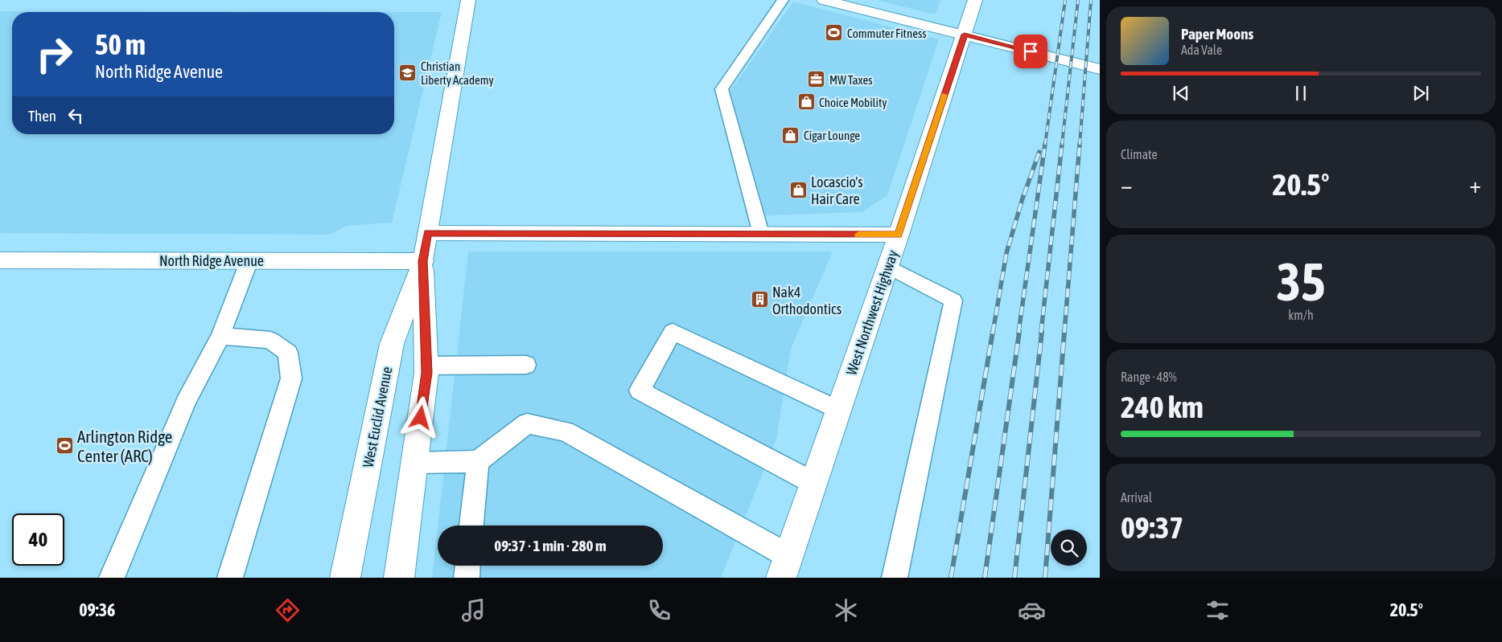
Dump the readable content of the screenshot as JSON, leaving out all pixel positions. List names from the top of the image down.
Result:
{
  "streets": {
    "street": ["North Ridge Avenue", "West Northwest Highway", "West Euclid Avenue"]
  },
  "crossings": [
    ["North Ridge Avenue", "West Euclid Avenue"]
  ],
  "places": {
    "sports": ["Commuter Fitness", "Arlington Ridge Center (ARC)"],
    "school or university": ["Christian Liberty Academy"],
    "office": ["MW Taxes"],
    "shop": ["Choice Mobility", "Cigar Lounge", "Locascio's Hair Care"],
    "building": ["Nak4 Orthodontics"]
  },
  "page": {
    "turn": ["50 m", "North Ridge Avenue"],
    "song": ["Paper Moons", "Ada Vale"],
    "then": "Then",
    "tile": [
      "Climate",
      ["35", "km/h"],
      ["Range · 48%", "240 km"],
      ["Arrival", "09:37"]
    ],
    "heat": ["−", "20.5°", "+"],
    "limit": "40",
    "trip": "09:37 · 1 min · 280 m",
    "tabs": ["09:36", "20.5°"]
  }
}
